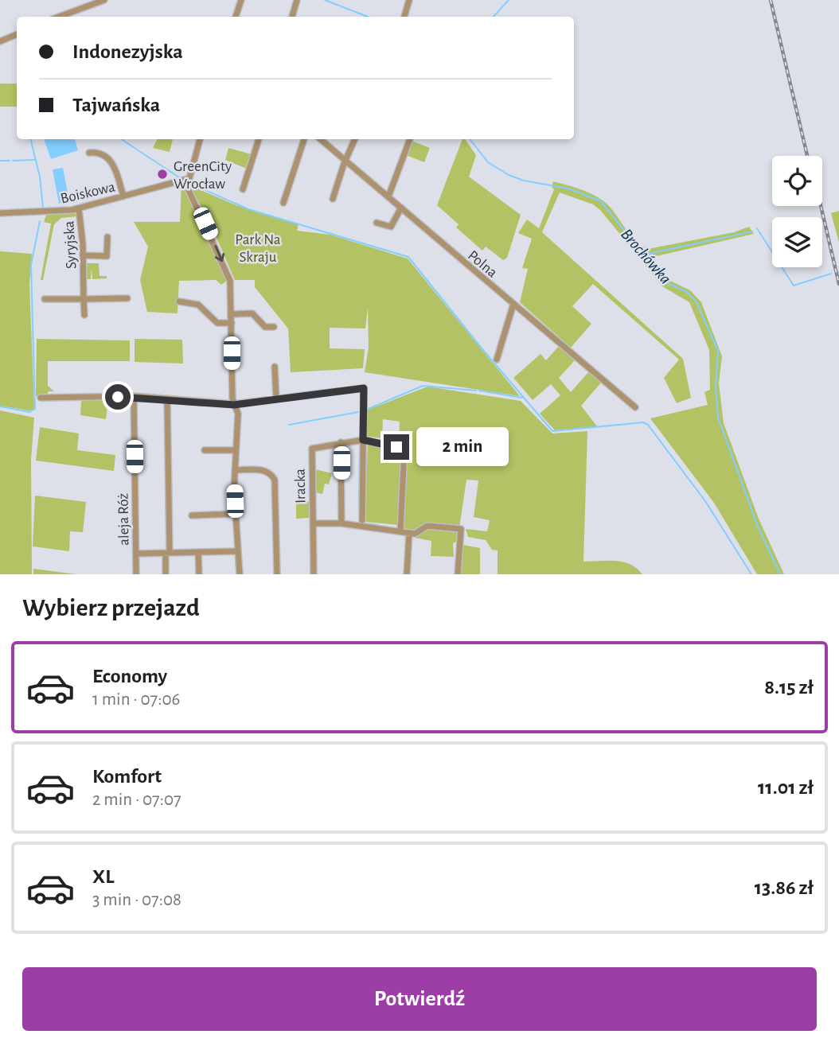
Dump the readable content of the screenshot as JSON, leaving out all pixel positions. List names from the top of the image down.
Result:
{
  "streets": {
    "street": [
      "Boiskowa",
      "Syryjska",
      "Polna",
      "Iracka",
      "aleja Róż"
    ]
  },
  "crossings": [
    ["Boiskowa", "Syryjska"]
  ],
  "water": ["Brochówka"],
  "parks": ["Park Na Skraju"],
  "places": ["GreenCity Wrocław"],
  "page": {
    "banner": ["Indonezyjska", "Tajwańska"],
    "bubble": "2 min",
    "heading": "Wybierz przejazd",
    "list": [
      {
        "name": "Economy",
        "note": "1 min · 07:06",
        "value": "8.15 zł"
      },
      {
        "name": "Komfort",
        "note": "2 min · 07:07",
        "value": "11.01 zł"
      },
      {
        "name": "XL",
        "note": "3 min · 07:08",
        "value": "13.86 zł"
      }
    ],
    "buttons": "Potwierdź"
  }
}
